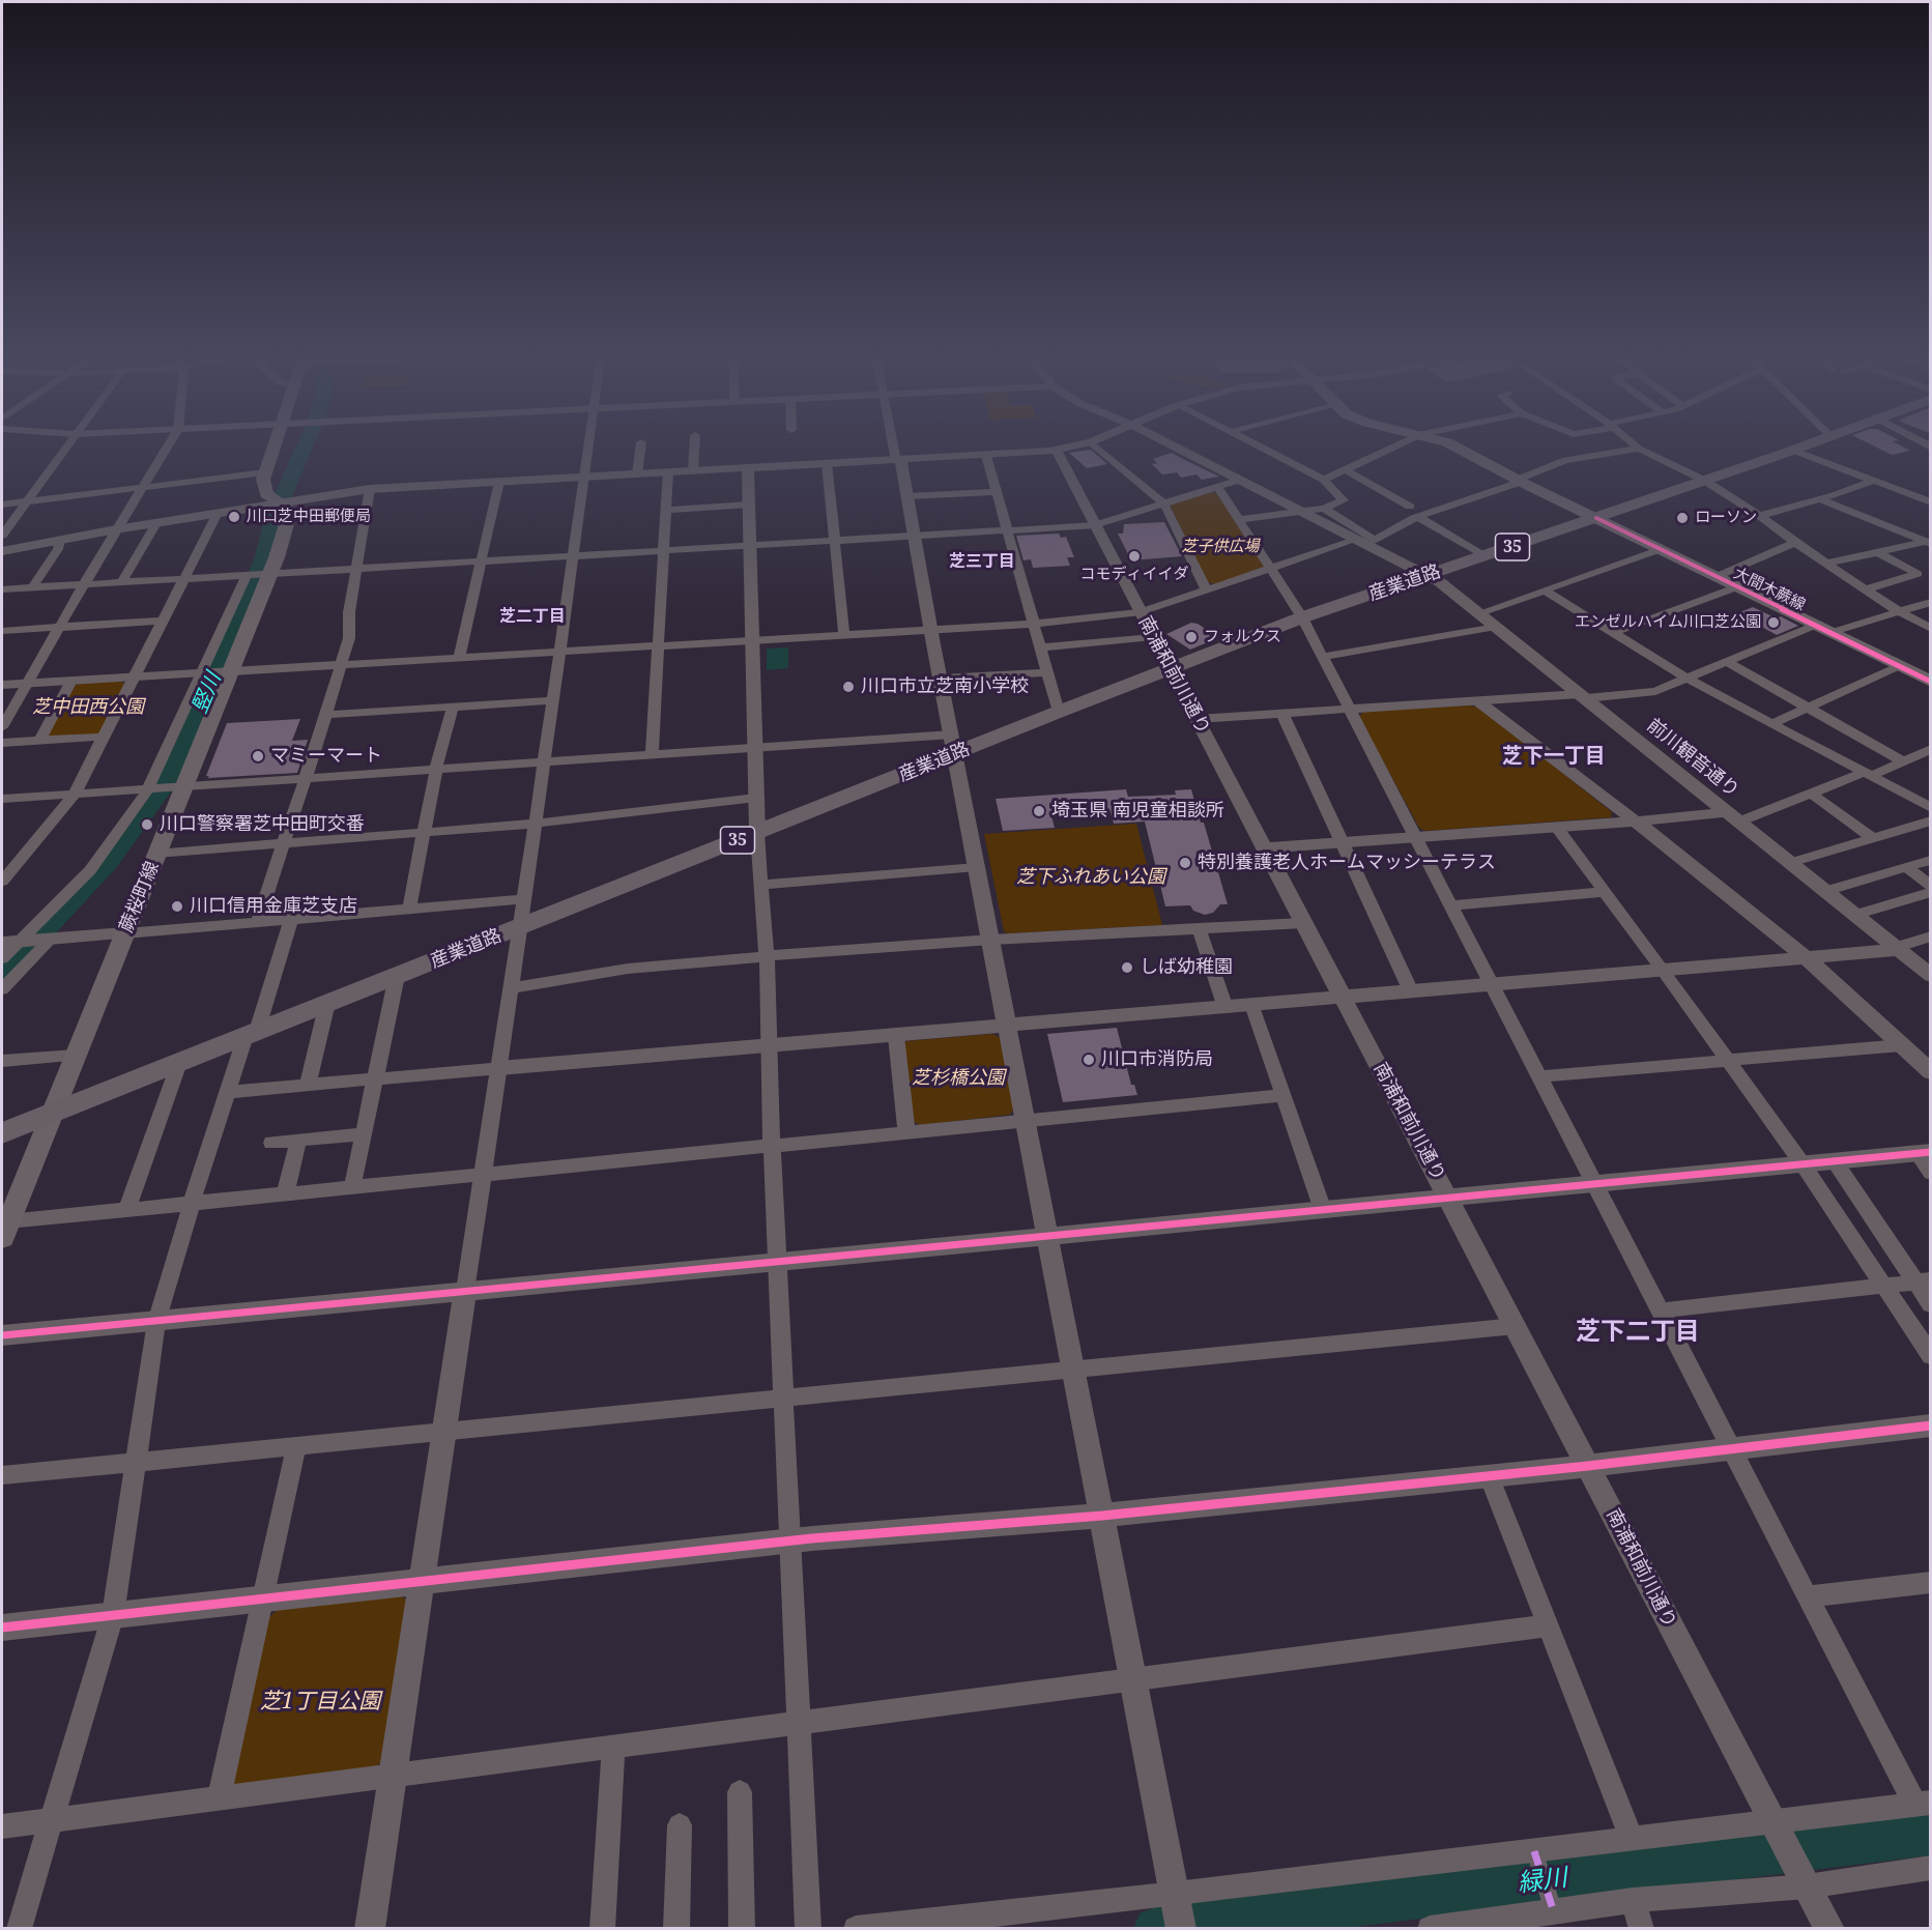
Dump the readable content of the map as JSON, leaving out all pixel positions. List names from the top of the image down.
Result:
{
  "streets": {
    "main road": [
      "35",
      "産業道路",
      "大間木蕨線",
      "蕨桜町線"
    ],
    "street": ["南浦和前川通り", "前川観音通り"]
  },
  "crossings": [
    ["産業道路", "大間木蕨線"],
    ["産業道路", "南浦和前川通り"],
    ["産業道路", "前川観音通り"],
    ["産業道路", "蕨桜町線"]
  ],
  "districts": [
    "芝三丁目",
    "芝二丁目",
    "芝下一丁目",
    "芝下二丁目"
  ],
  "water": ["竪川", "緑川"],
  "parks": [
    "芝子供広場",
    "芝中田西公園",
    "芝下ふれあい公園",
    "芝杉橋公園",
    "芝1丁目公園"
  ],
  "places": [
    "川口芝中田郵便局",
    "ローソン",
    "コモディイイダ",
    "エンゼルハイム川口芝公園",
    "フォルクス",
    "川口市立芝南小学校",
    "マミーマート",
    "埼玉県 南児童相談所",
    "川口警察署芝中田町交番",
    "特別養護老人ホームマッシーテラス",
    "川口信用金庫芝支店",
    "しば幼稚園",
    "川口市消防局"
  ]
}
